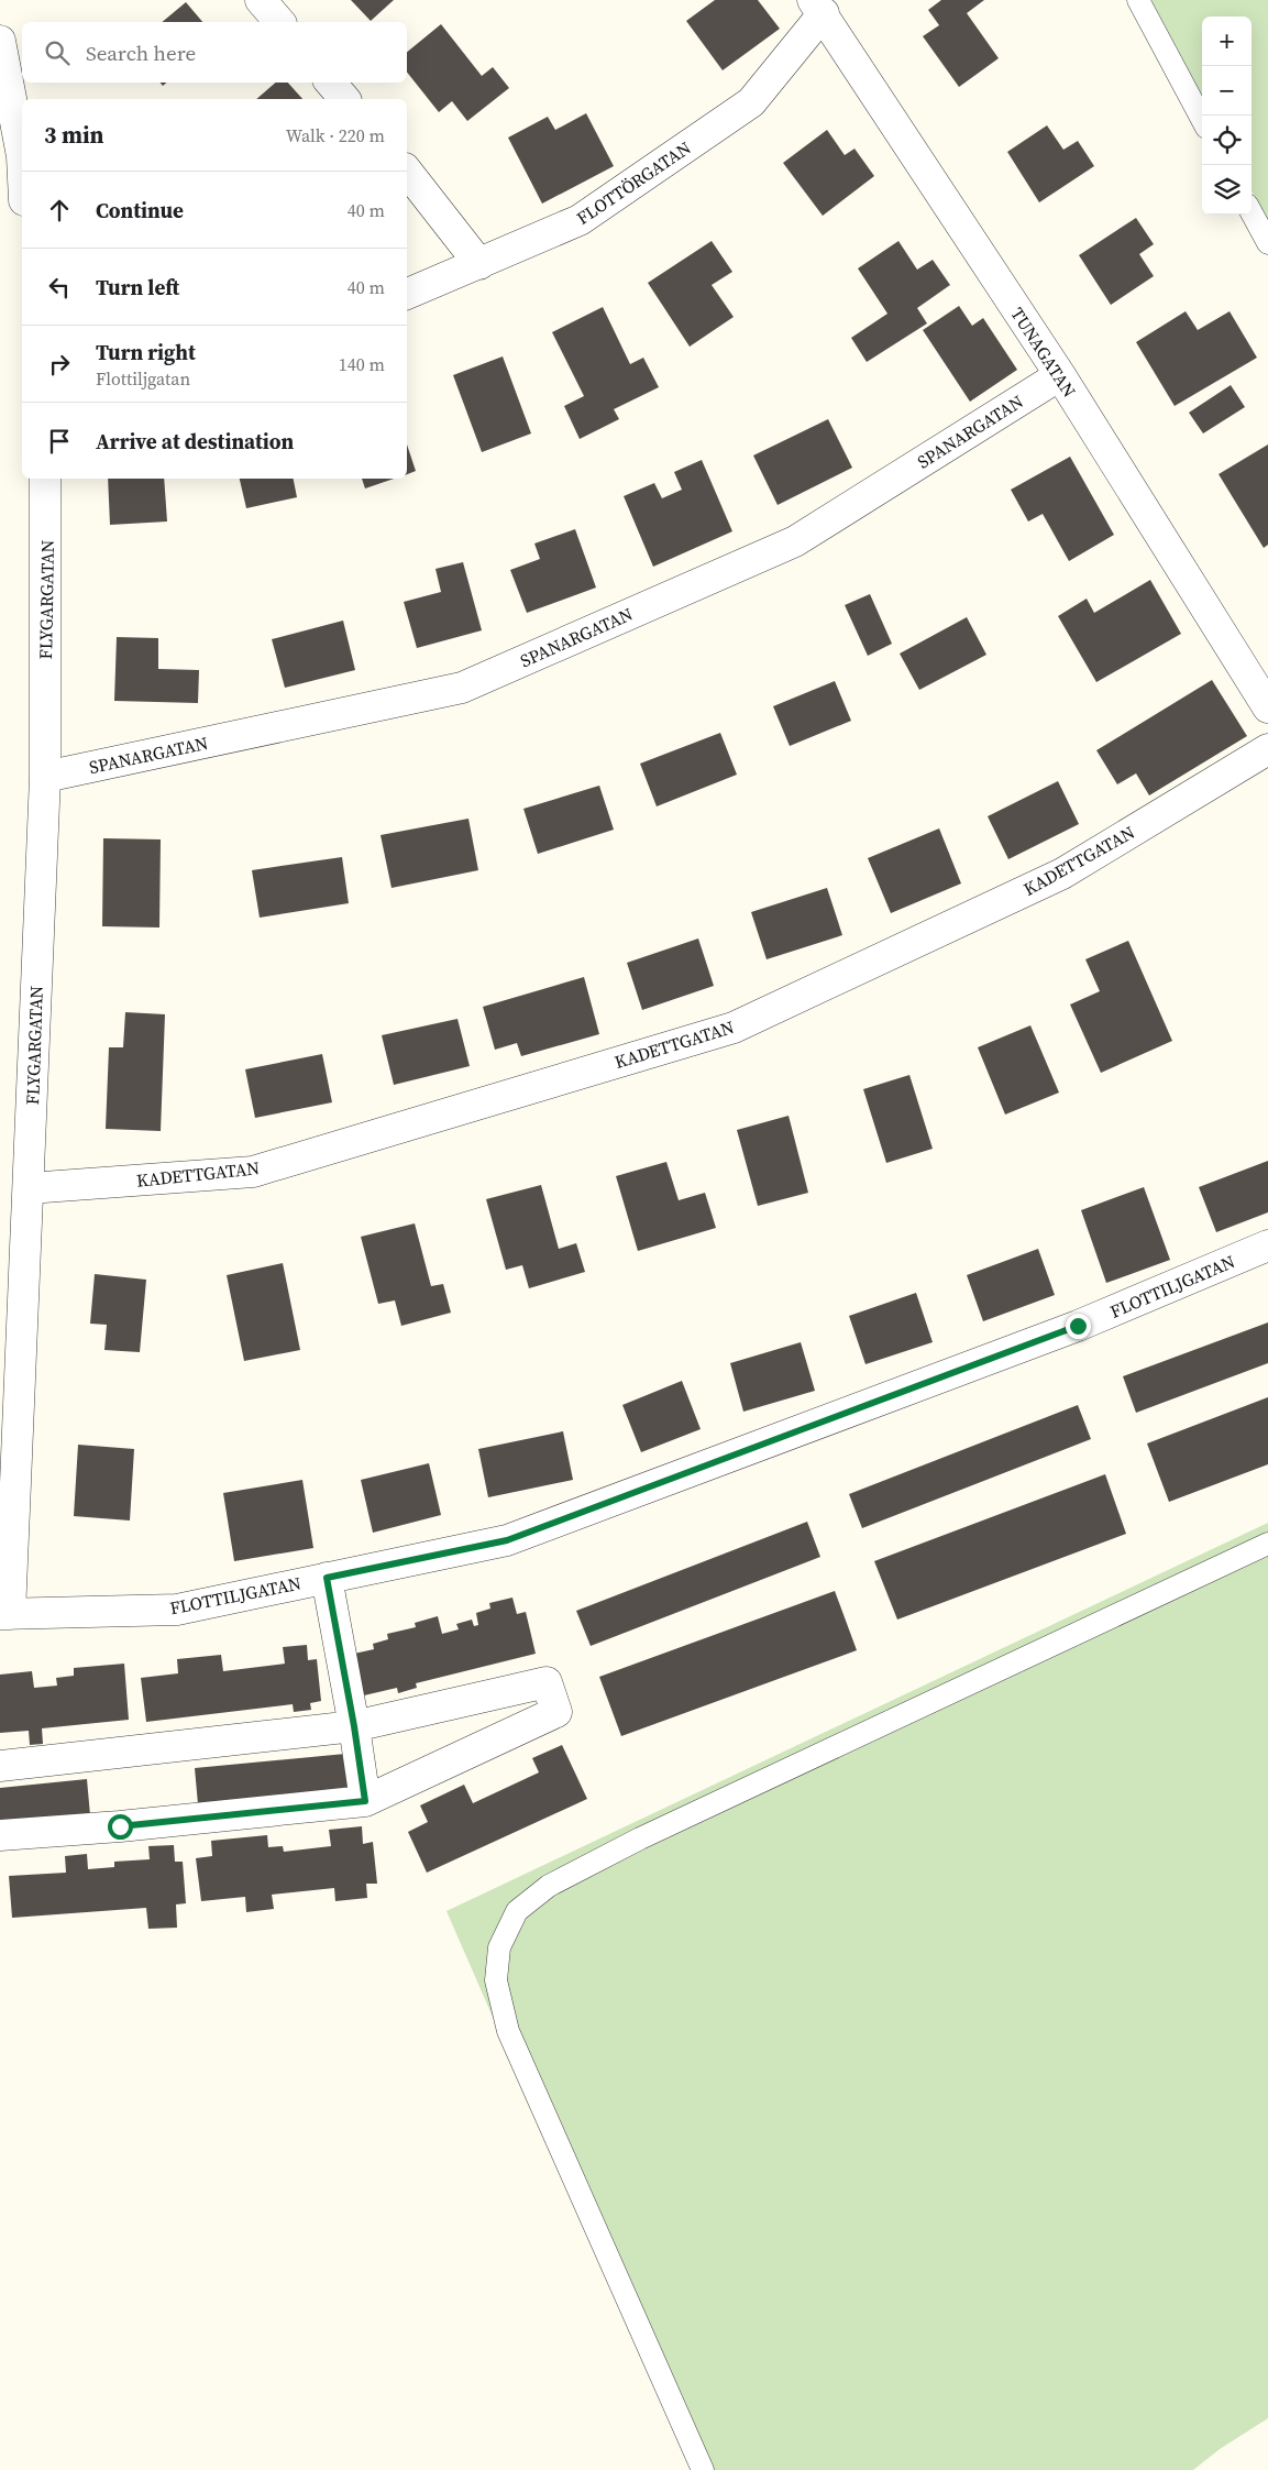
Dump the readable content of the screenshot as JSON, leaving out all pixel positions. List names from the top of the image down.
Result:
{
  "streets": {
    "street": [
      "FLOTTÖRGATAN",
      "TUNAGATAN",
      "SPANARGATAN",
      "FLYGARGATAN",
      "KADETTGATAN",
      "FLOTTILJGATAN"
    ]
  },
  "crossings": [
    ["FLOTTÖRGATAN", "TUNAGATAN"],
    ["TUNAGATAN", "SPANARGATAN"],
    ["SPANARGATAN", "FLYGARGATAN"],
    ["FLYGARGATAN", "KADETTGATAN"],
    ["FLYGARGATAN", "FLOTTILJGATAN"]
  ],
  "page": {
    "map_buttons": ["+", "−"],
    "search": "Search here",
    "heading": ["3 min", "Walk · 220 m"],
    "list": [
      ["Continue", "40 m"],
      ["Turn left", "40 m"],
      ["Turn right", "Flottiljgatan", "140 m"],
      "Arrive at destination"
    ]
  }
}
